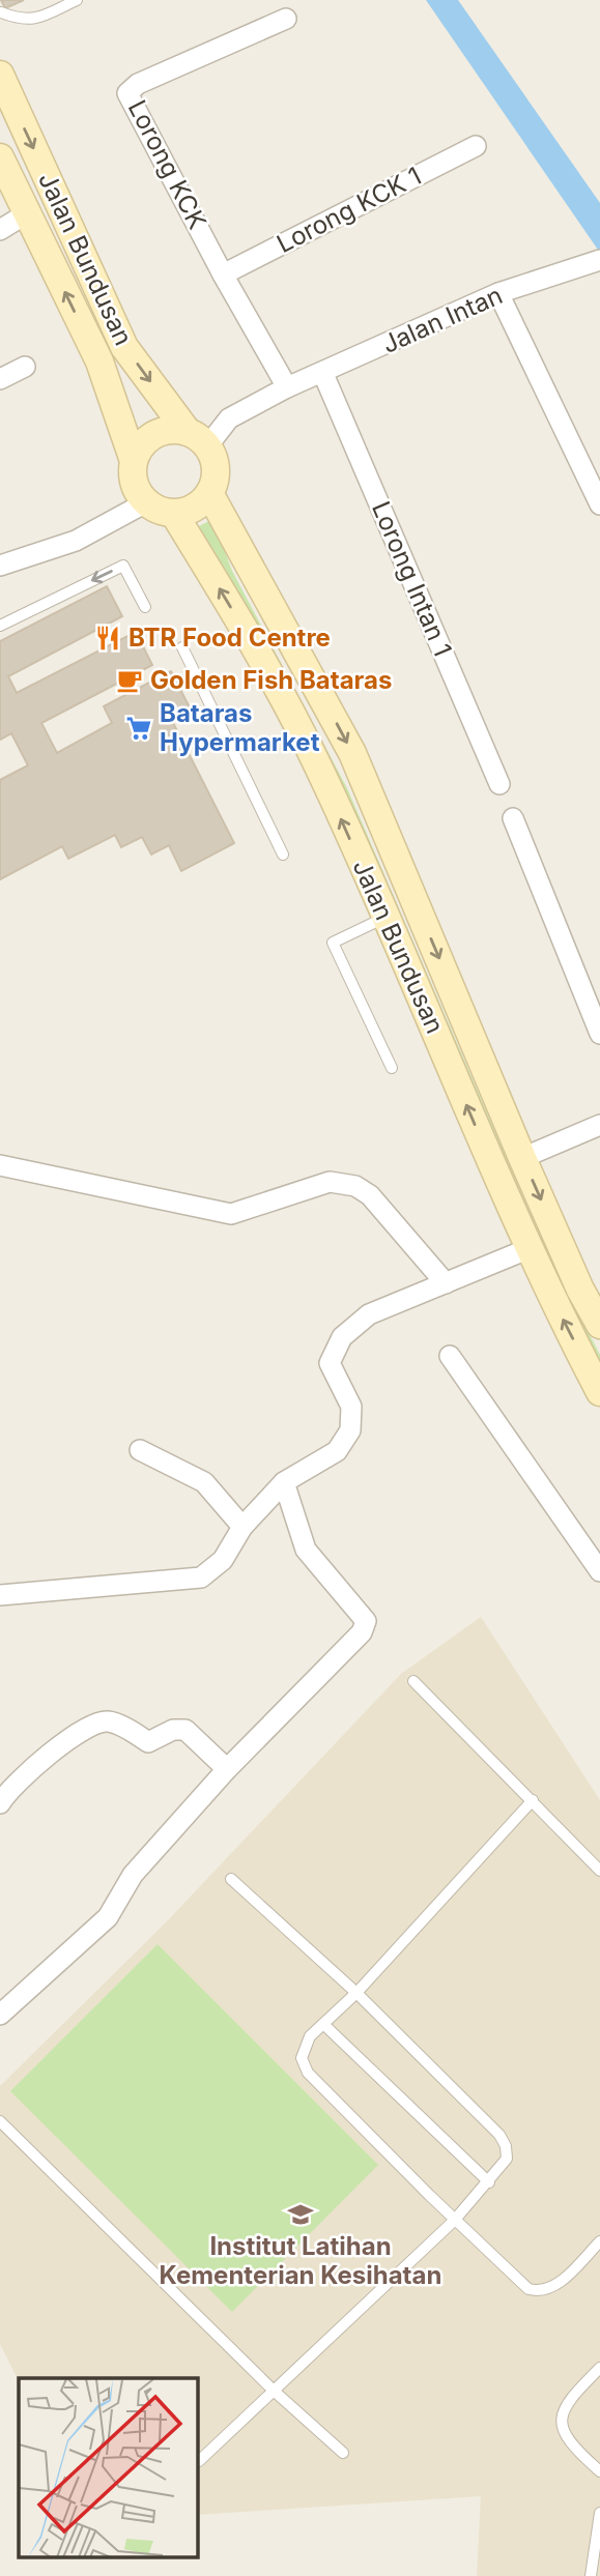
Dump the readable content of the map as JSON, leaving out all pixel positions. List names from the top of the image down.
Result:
{
  "streets": {
    "main road": ["Jalan Bundusan"],
    "street": [
      "Lorong KCK",
      "Lorong KCK 1",
      "Jalan Intan",
      "Lorong Intan 1"
    ]
  },
  "crossings": [
    ["Lorong KCK", "Lorong KCK 1"],
    ["Lorong KCK", "Jalan Intan"],
    ["Jalan Bundusan", "Jalan Intan"],
    ["Jalan Intan", "Lorong Intan 1"]
  ],
  "places": {
    "restaurant": ["BTR Food Centre"],
    "cafe": ["Golden Fish Bataras"],
    "supermarket": ["Bataras Hypermarket"],
    "school or university": ["Institut Latihan Kementerian Kesihatan"]
  }
}
